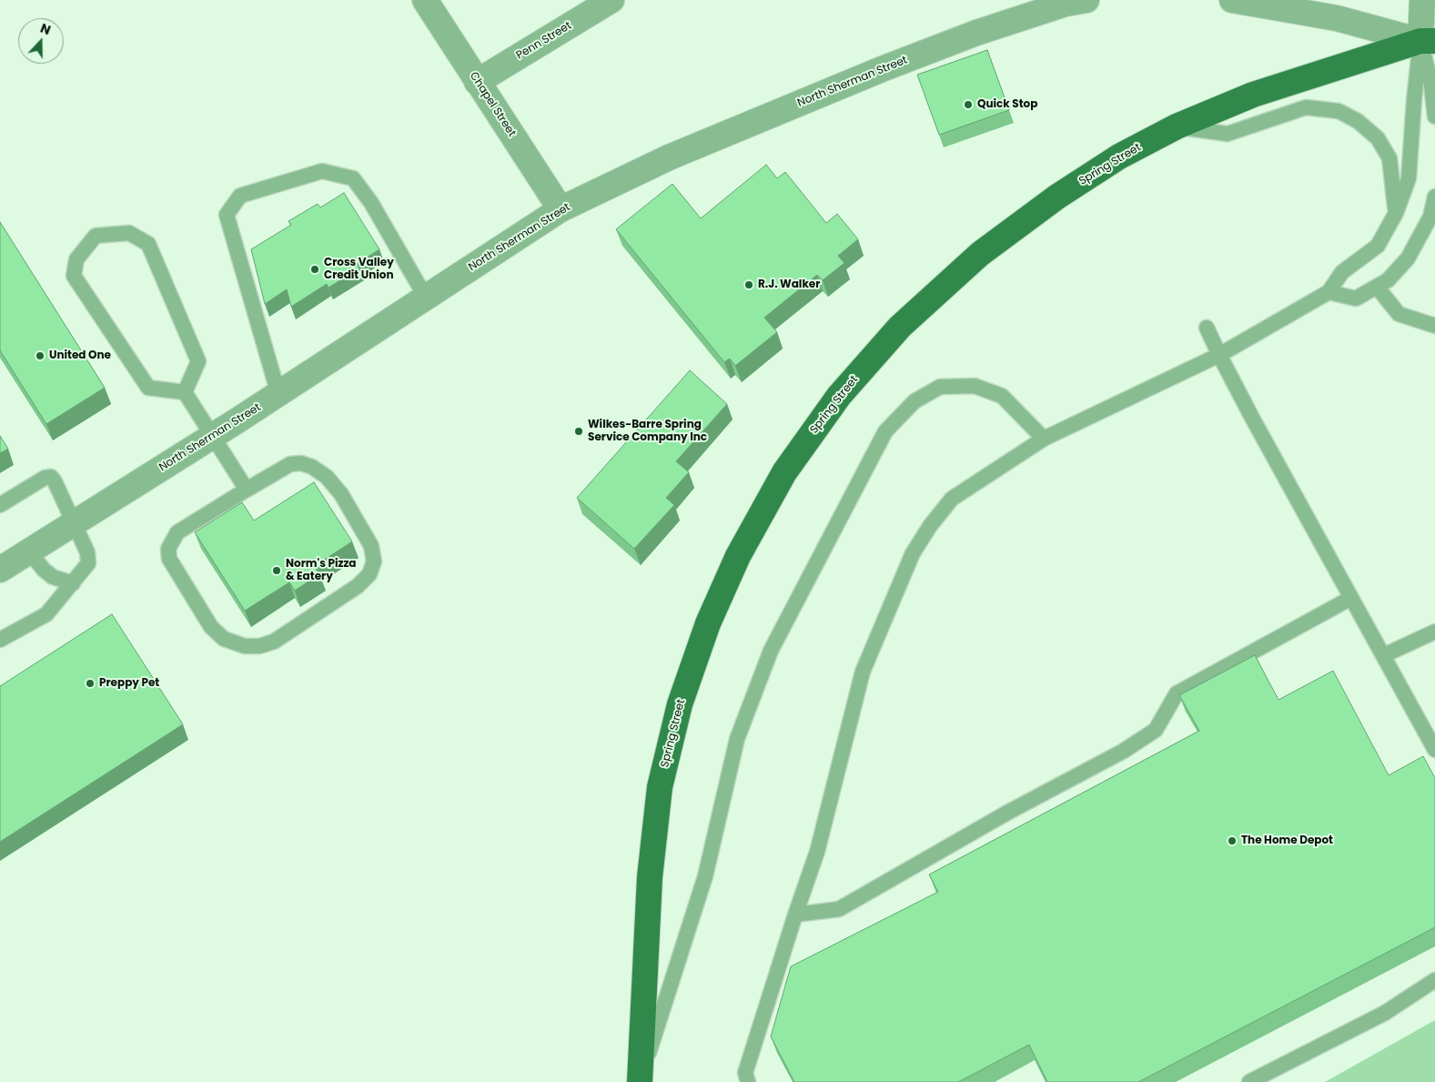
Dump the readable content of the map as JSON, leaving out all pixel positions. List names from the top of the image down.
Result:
{
  "streets": {
    "main road": ["Spring Street"],
    "street": ["Penn Street", "North Sherman Street", "Chapel Street"]
  },
  "crossings": [
    ["Penn Street", "Chapel Street"],
    ["North Sherman Street", "Chapel Street"]
  ],
  "places": [
    "Quick Stop",
    "Cross Valley Credit Union",
    "R.J. Walker",
    "United One",
    "Wilkes-Barre Spring Service Company Inc",
    "Norm's Pizza & Eatery",
    "Preppy Pet",
    "The Home Depot"
  ],
  "north": "top"
}
